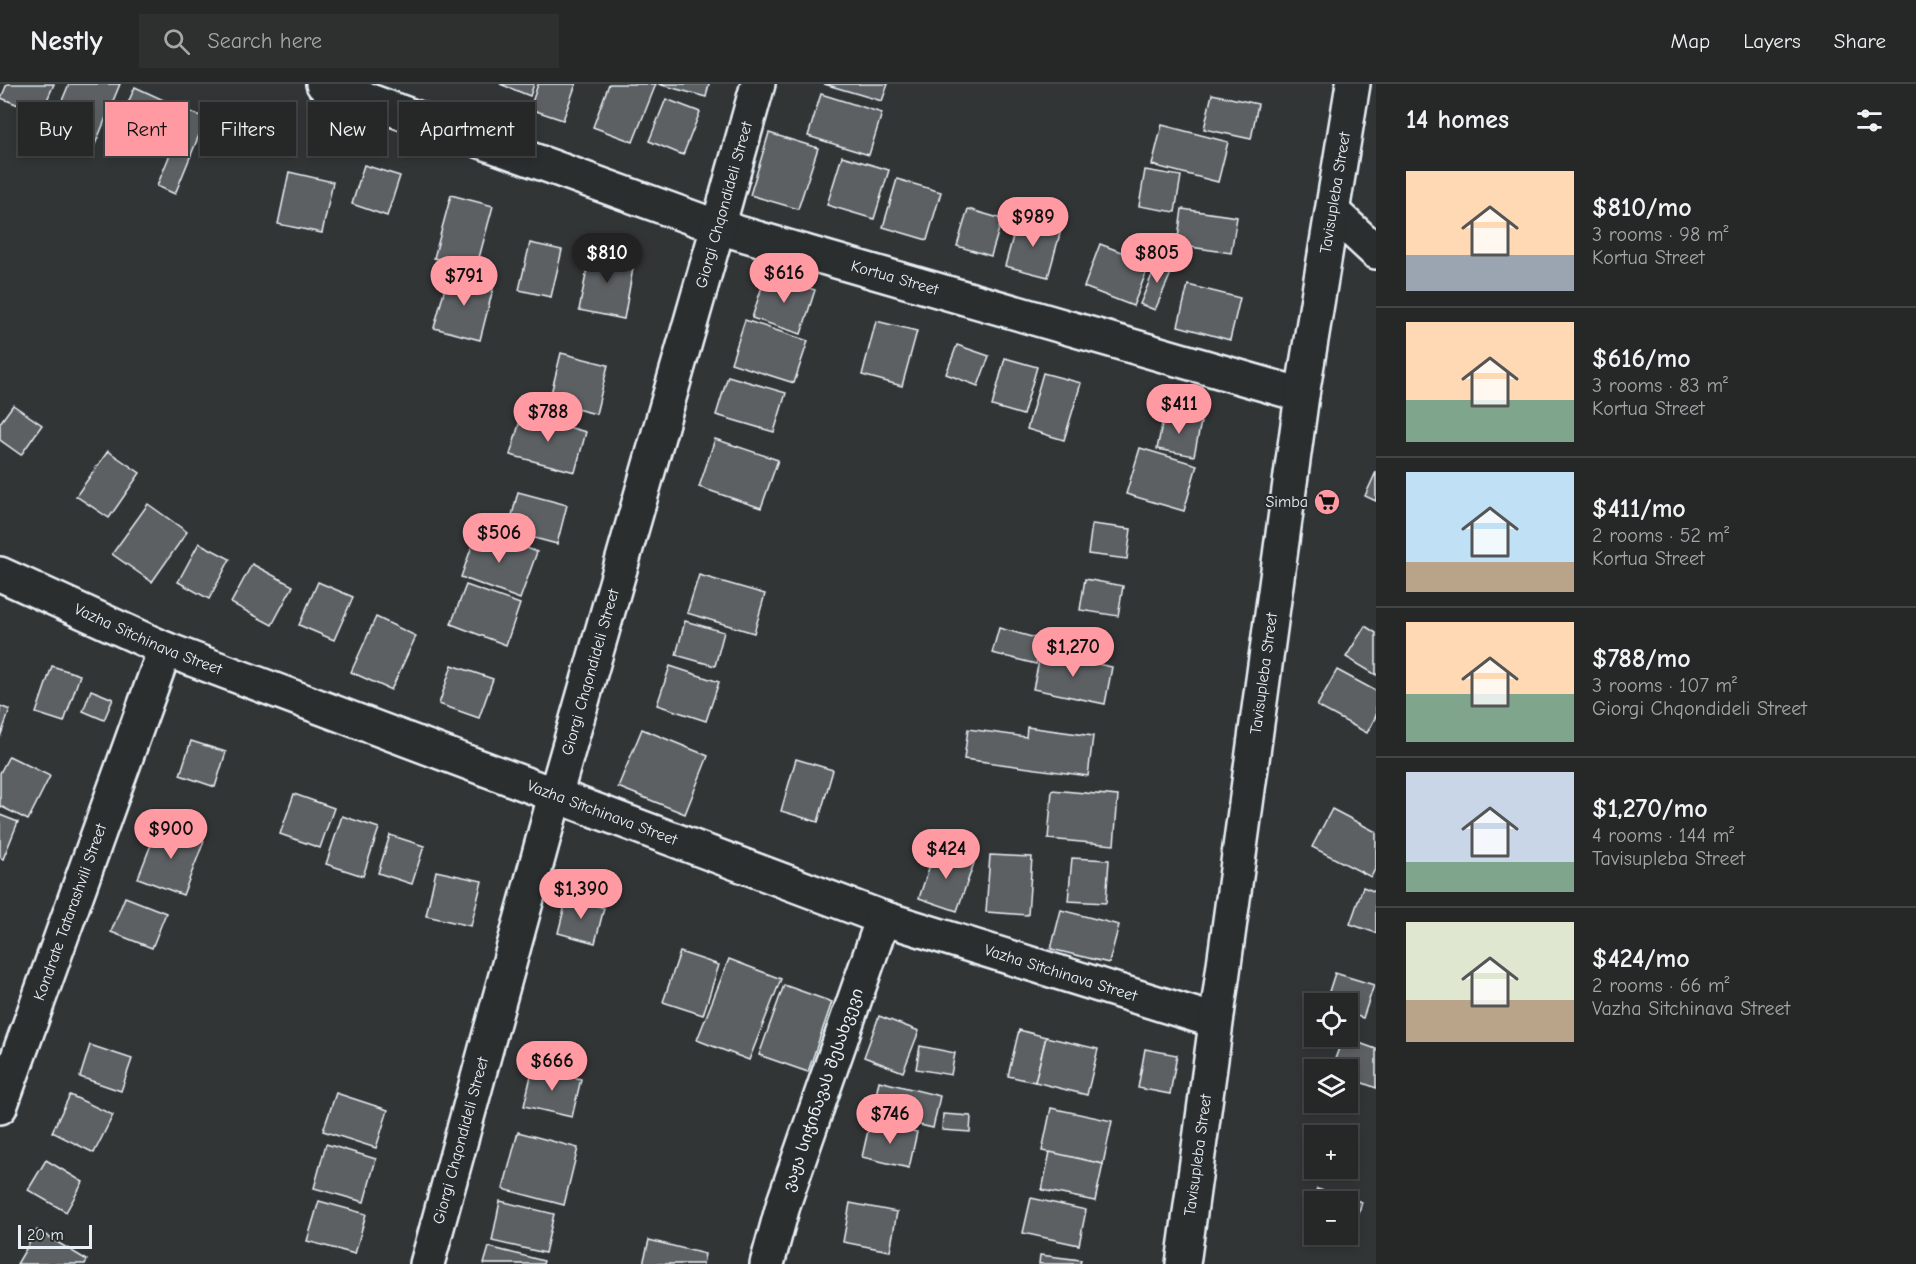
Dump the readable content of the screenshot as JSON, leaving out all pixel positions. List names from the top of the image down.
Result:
{
  "streets": {
    "street": [
      "Tavisupleba Street",
      "Giorgi Chqondideli Street",
      "Kortua Street",
      "Vazha Sitchinava Street",
      "Kondrate Tatarashvili Street",
      "ვაჟა სიჭინავას შესახვევი"
    ]
  },
  "crossings": [
    ["Tavisupleba Street", "Kortua Street"],
    ["Tavisupleba Street", "Vazha Sitchinava Street"],
    ["Giorgi Chqondideli Street", "Kortua Street"],
    ["Giorgi Chqondideli Street", "Vazha Sitchinava Street"],
    ["Vazha Sitchinava Street", "Kondrate Tatarashvili Street"],
    ["Vazha Sitchinava Street", "ვაჟა სიჭინავას შესახვევი"]
  ],
  "places": {
    "supermarket": ["Simba"]
  },
  "scale_bar": "20 m",
  "page": {
    "header": "Nestly",
    "search": "Search here",
    "nav": ["Map", "Layers", "Share"],
    "heading": "14 homes",
    "chip": [
      "Buy",
      "Rent",
      "Filters",
      "New",
      "Apartment"
    ],
    "list": [
      {
        "name": "$810/mo",
        "note": "3 rooms · 98 m² · Kortua Street"
      },
      {
        "name": "$616/mo",
        "note": "3 rooms · 83 m² · Kortua Street"
      },
      {
        "name": "$411/mo",
        "note": "2 rooms · 52 m² · Kortua Street"
      },
      {
        "name": "$788/mo",
        "note": "3 rooms · 107 m² · Giorgi Chqondideli Street"
      },
      {
        "name": "$1,270/mo",
        "note": "4 rooms · 144 m² · Tavisupleba Street"
      },
      {
        "name": "$424/mo",
        "note": "2 rooms · 66 m² · Vazha Sitchinava Street"
      }
    ],
    "price": [
      "$989",
      "$810",
      "$805",
      "$616",
      "$791",
      "$411",
      "$788",
      "$506",
      "$1,270",
      "$900",
      "$424",
      "$1,390",
      "$666",
      "$746"
    ],
    "map_buttons": ["+", "−"],
    "scale": "20 m"
  }
}
